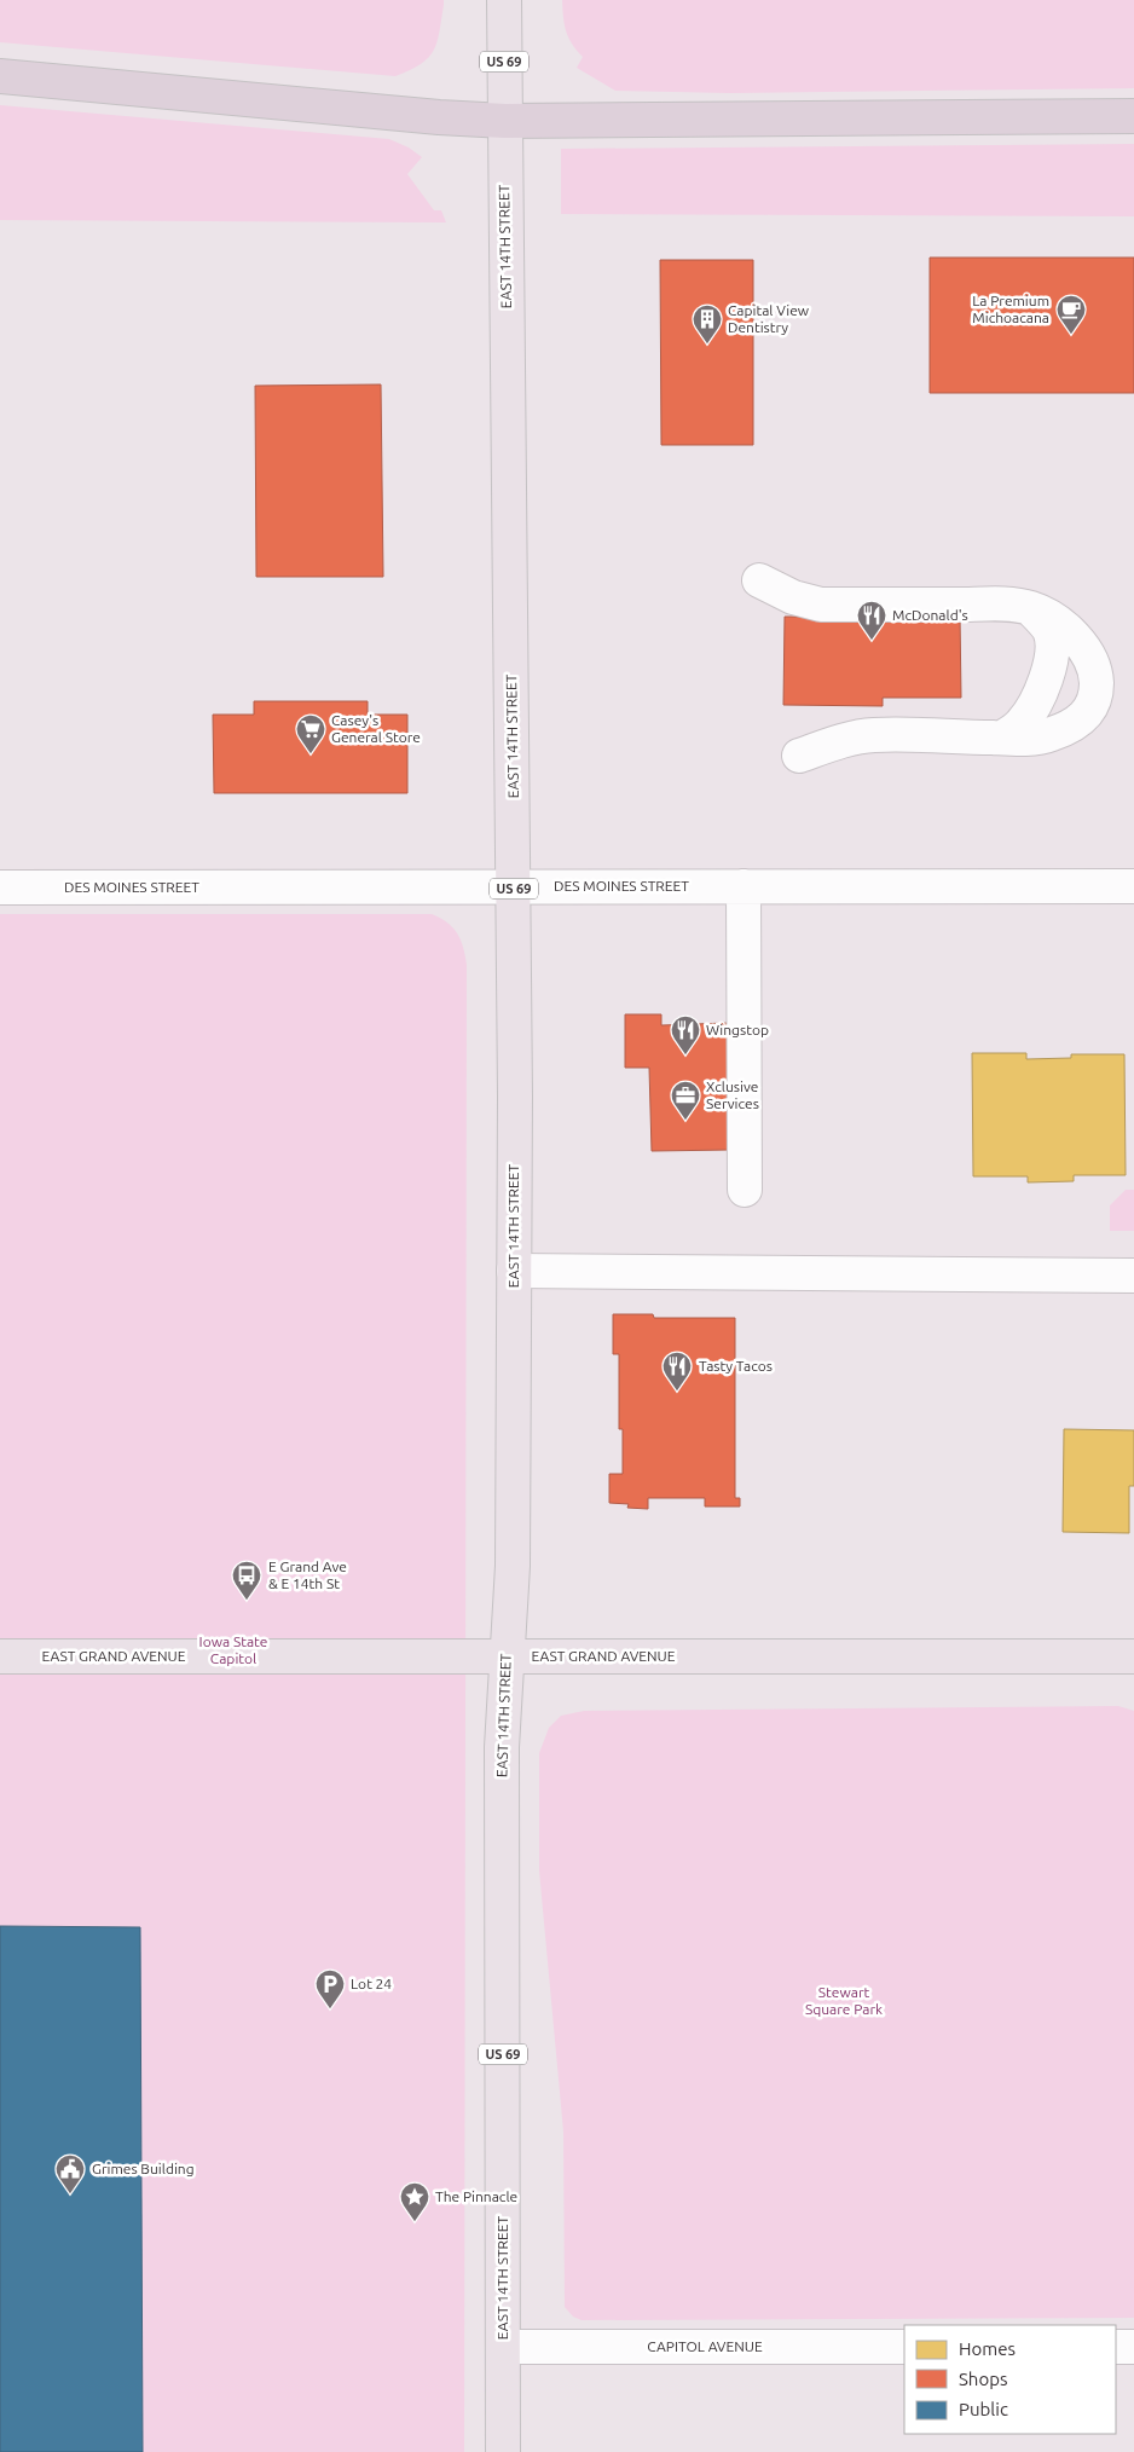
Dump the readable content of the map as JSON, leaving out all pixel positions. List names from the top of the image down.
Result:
{
  "streets": {
    "main road": ["US 69", "EAST 14TH STREET", "EAST GRAND AVENUE"],
    "street": ["DES MOINES STREET", "CAPITOL AVENUE"]
  },
  "crossings": [
    ["EAST 14TH STREET", "DES MOINES STREET"],
    ["EAST 14TH STREET", "EAST GRAND AVENUE"],
    ["EAST 14TH STREET", "CAPITOL AVENUE"]
  ],
  "parks": ["Iowa State Capitol", "Stewart Square Park"],
  "places": {
    "cafe": ["La Premium Michoacana"],
    "building": ["Capital View Dentistry"],
    "restaurant": ["McDonald's", "Wingstop", "Tasty Tacos"],
    "supermarket": ["Casey's General Store"],
    "office": ["Xclusive Services"],
    "bus stop": ["E Grand Ave & E 14th St"],
    "parking": ["Lot 24"],
    "public building": ["Grimes Building"],
    "place": ["The Pinnacle"]
  },
  "legend": ["Homes", "Shops", "Public"]
}
